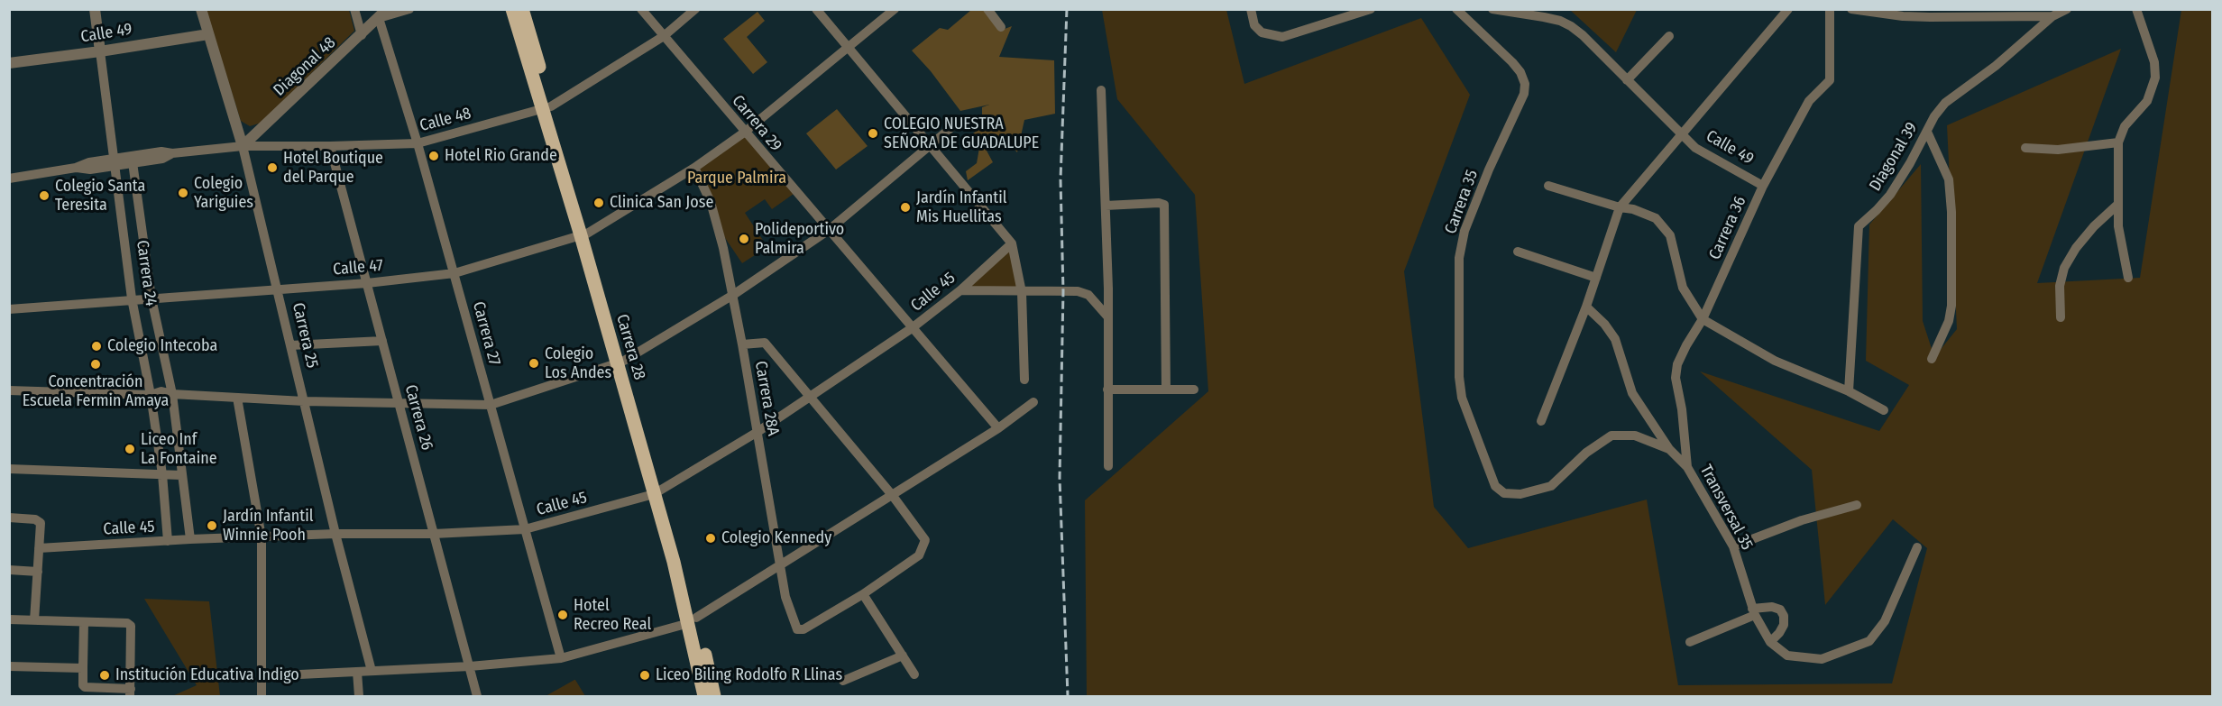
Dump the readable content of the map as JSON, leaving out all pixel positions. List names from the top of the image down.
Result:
{
  "streets": {
    "main road": ["Carrera 28"],
    "street": [
      "Calle 49",
      "Diagonal 48",
      "Calle 48",
      "Carrera 29",
      "Diagonal 39",
      "Carrera 35",
      "Carrera 36",
      "Calle 47",
      "Carrera 24",
      "Calle 45",
      "Carrera 27",
      "Carrera 25",
      "Carrera 28A",
      "Carrera 26",
      "Transversal 35"
    ]
  },
  "crossings": [
    ["Calle 49", "Carrera 36"],
    ["Calle 49", "Carrera 24"],
    ["Calle 49", "Carrera 25"],
    ["Diagonal 48", "Calle 48"],
    ["Diagonal 48", "Carrera 27"],
    ["Diagonal 48", "Carrera 25"],
    ["Calle 48", "Carrera 29"],
    ["Calle 48", "Carrera 24"],
    ["Calle 48", "Carrera 27"],
    ["Calle 48", "Carrera 25"],
    ["Calle 48", "Carrera 28"],
    ["Calle 48", "Carrera 26"],
    ["Carrera 29", "Calle 47"],
    ["Carrera 29", "Calle 45"],
    ["Carrera 35", "Transversal 35"],
    ["Carrera 36", "Transversal 35"],
    ["Calle 47", "Carrera 24"],
    ["Calle 47", "Carrera 27"],
    ["Calle 47", "Carrera 25"],
    ["Calle 47", "Carrera 28"],
    ["Calle 47", "Carrera 28A"],
    ["Calle 47", "Carrera 26"],
    ["Carrera 24", "Calle 45"],
    ["Calle 45", "Carrera 27"],
    ["Calle 45", "Carrera 25"],
    ["Calle 45", "Carrera 28"],
    ["Calle 45", "Carrera 28A"],
    ["Calle 45", "Carrera 26"]
  ],
  "parks": ["Parque Palmira"],
  "places": [
    "COLEGIO NUESTRA SEÑORA DE GUADALUPE",
    "Hotel Rio Grande",
    "Hotel Boutique del Parque",
    "Colegio Yariguies",
    "Colegio Santa Teresita",
    "Clinica San Jose",
    "Jardín Infantil Mis Huellitas",
    "Polideportivo Palmira",
    "Colegio Intecoba",
    "Colegio Los Andes",
    "Concentración Escuela Fermin Amaya",
    "Liceo Inf La Fontaine",
    "Jardín Infantil Winnie Pooh",
    "Colegio Kennedy",
    "Hotel Recreo Real",
    "Institución Educativa Indigo",
    "Liceo Biling Rodolfo R Llinas"
  ]
}
